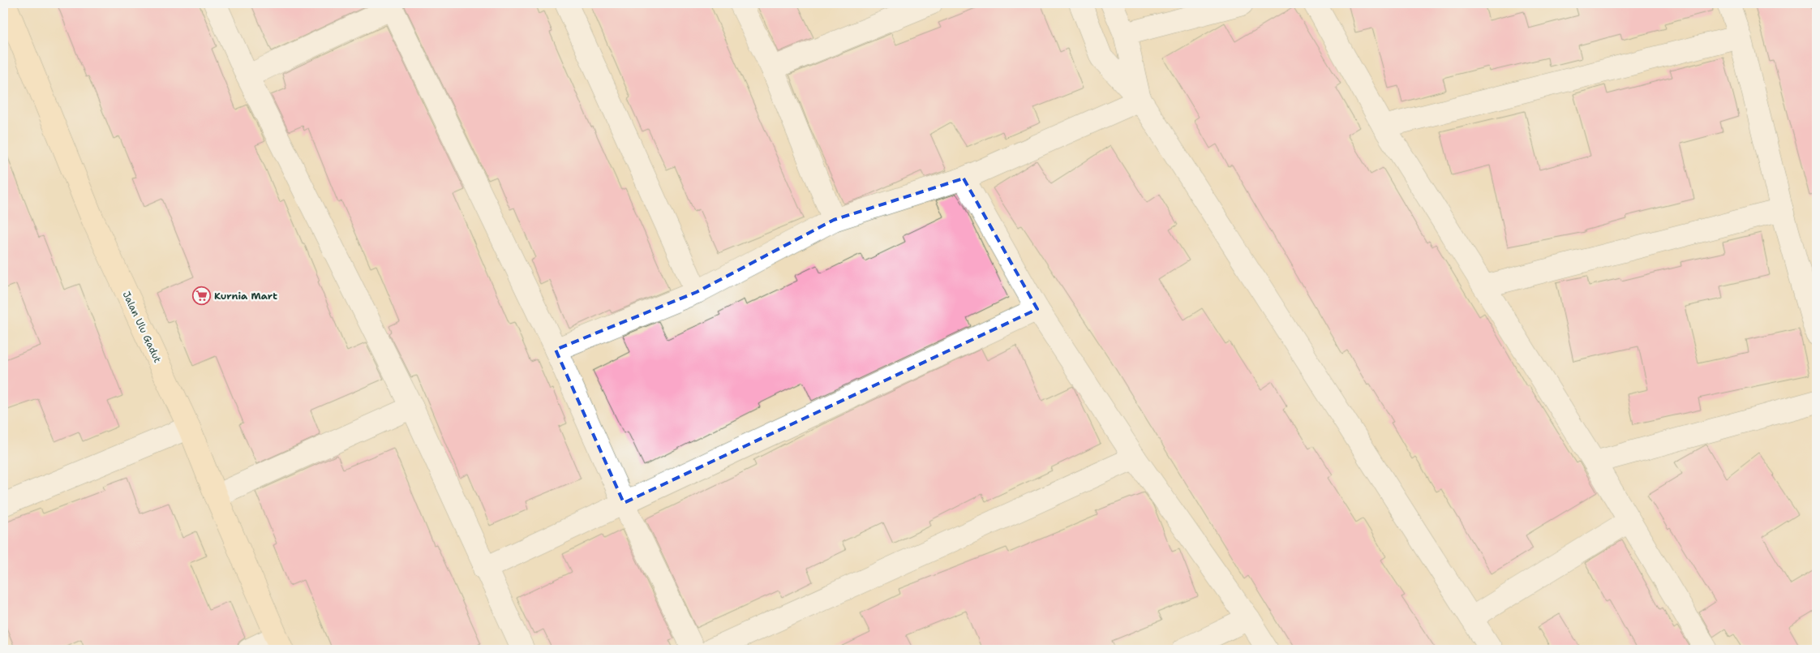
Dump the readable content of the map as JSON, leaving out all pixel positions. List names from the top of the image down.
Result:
{
  "streets": {
    "street": ["Jalan Ulu Gadut"]
  },
  "places": {
    "supermarket": ["Kurnia Mart"]
  }
}
